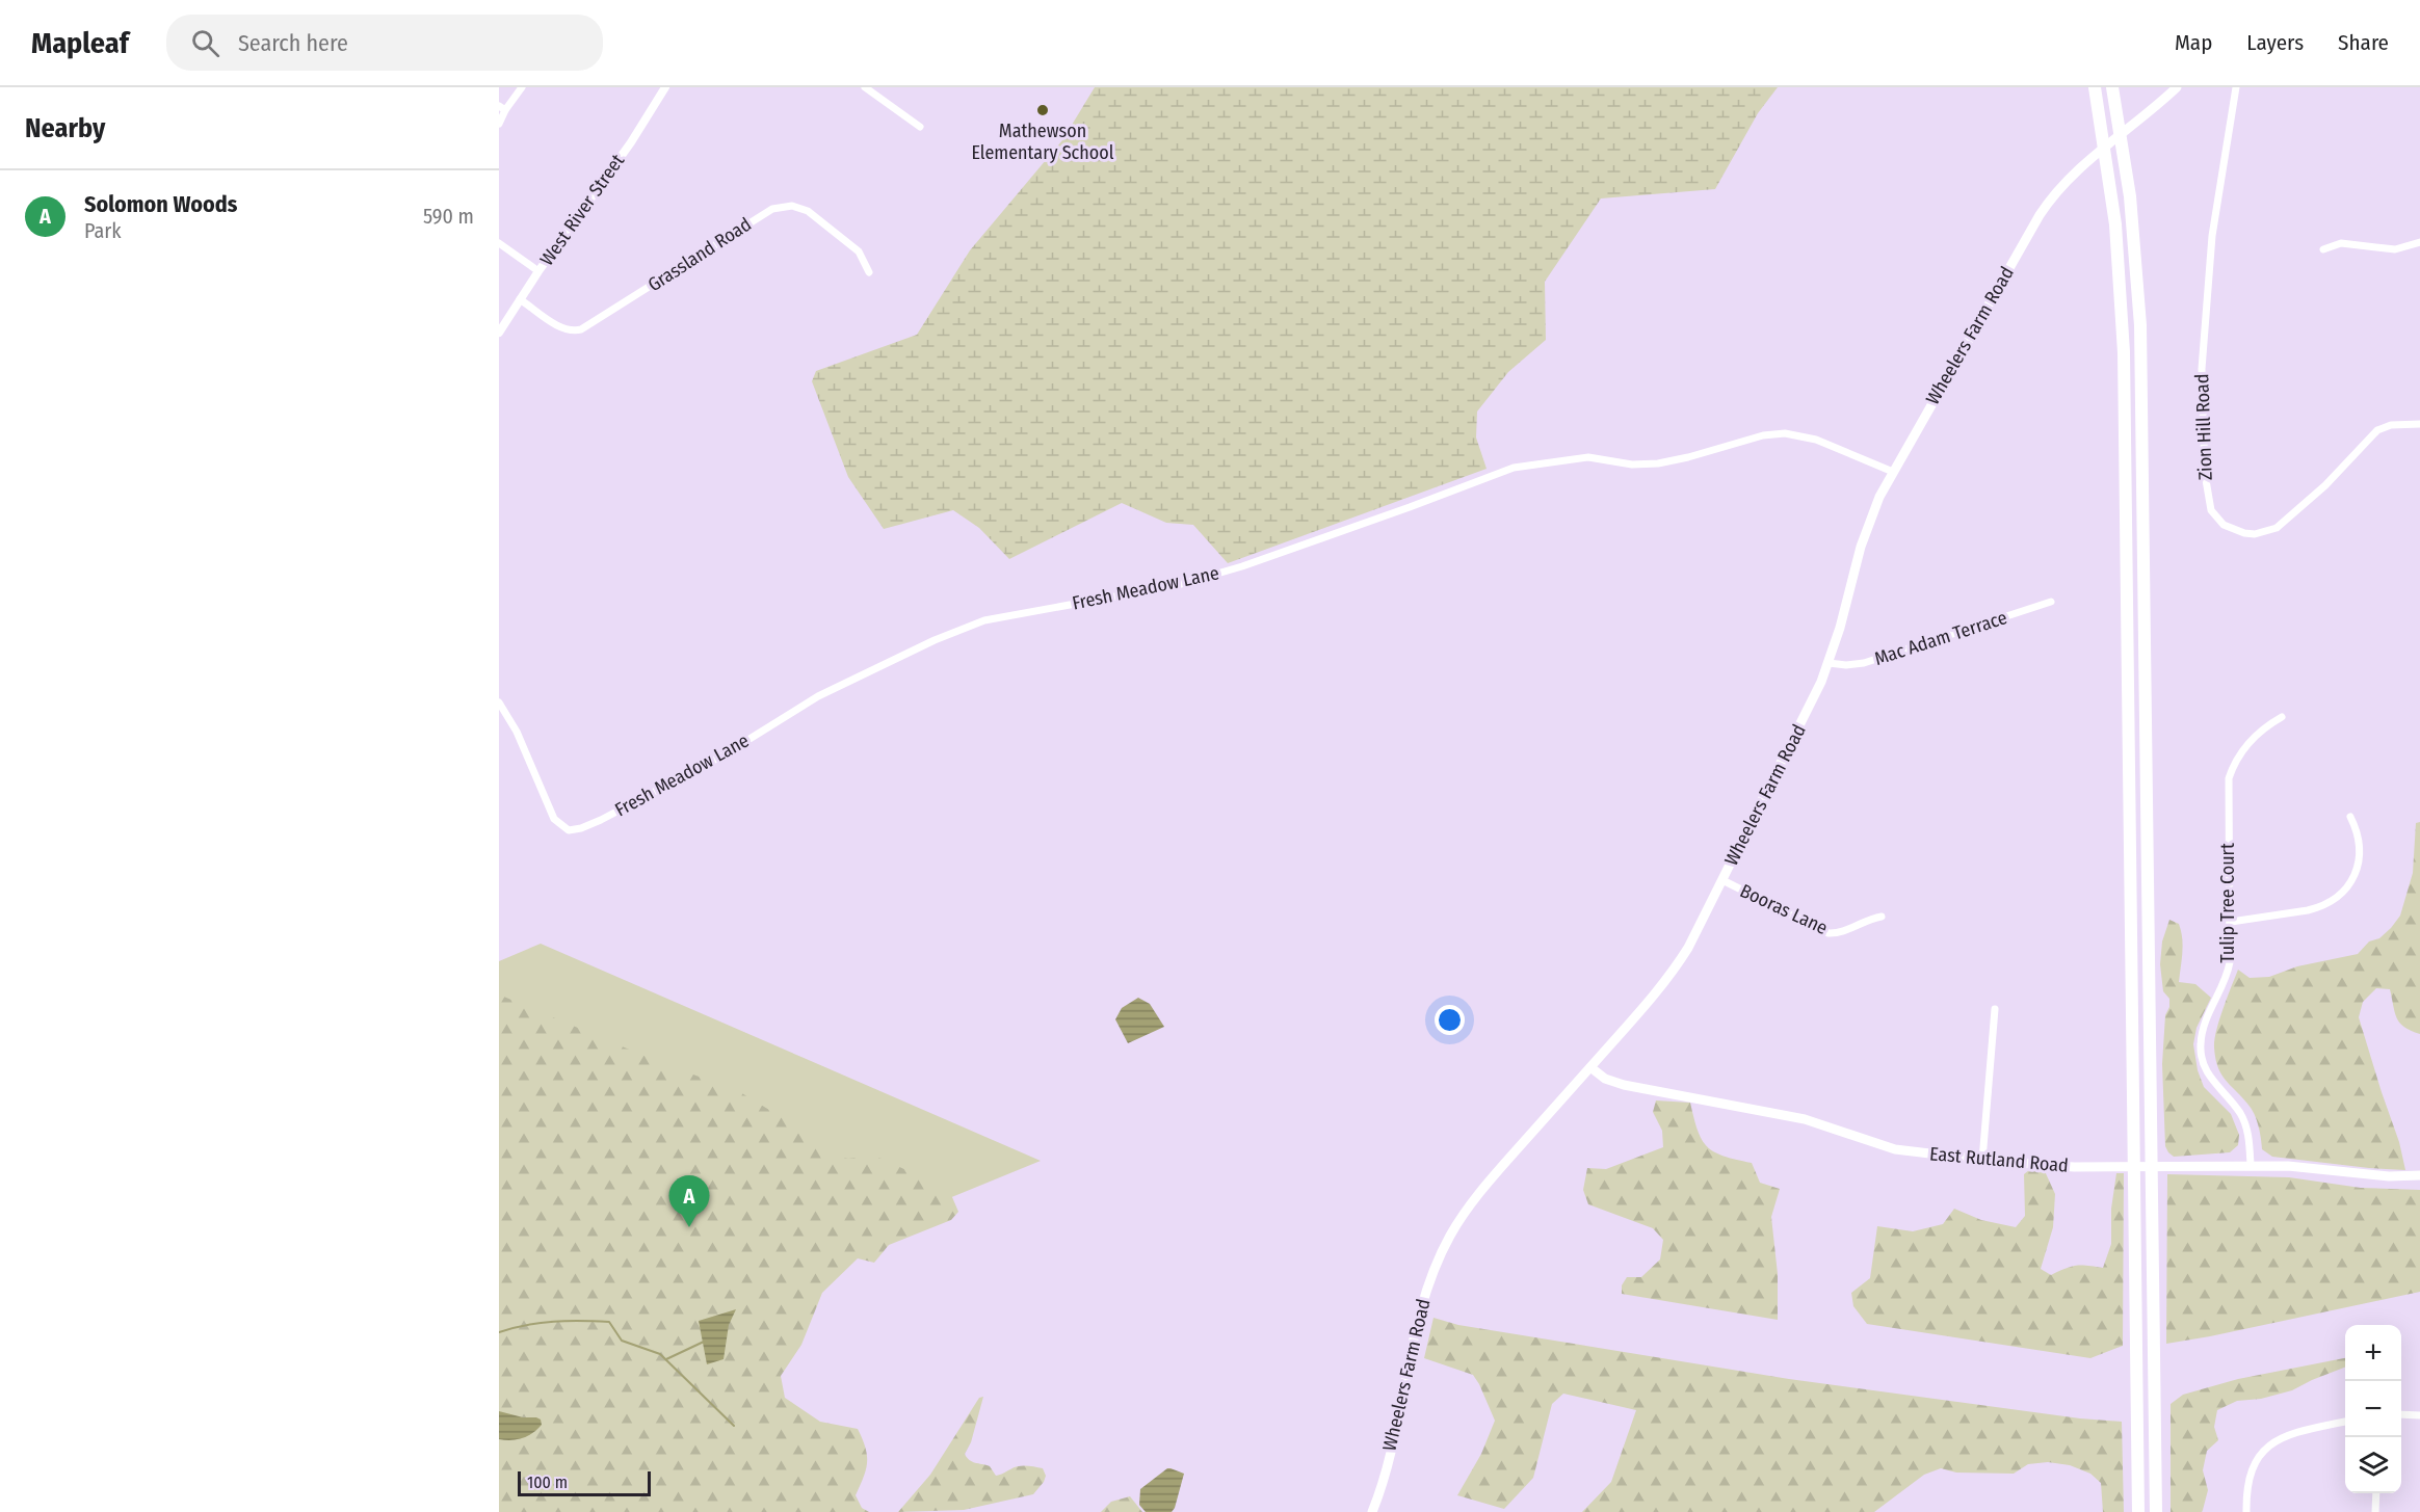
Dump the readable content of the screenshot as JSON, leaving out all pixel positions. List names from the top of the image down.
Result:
{
  "streets": {
    "main road": ["Wheelers Farm Road", "East Rutland Road"],
    "street": [
      "West River Street",
      "Grassland Road",
      "Zion Hill Road",
      "Fresh Meadow Lane",
      "Mac Adam Terrace",
      "Tulip Tree Court",
      "Booras Lane"
    ]
  },
  "crossings": [
    ["West River Street", "Grassland Road"],
    ["Wheelers Farm Road", "Fresh Meadow Lane"],
    ["Wheelers Farm Road", "Mac Adam Terrace"],
    ["Wheelers Farm Road", "Booras Lane"],
    ["Wheelers Farm Road", "East Rutland Road"],
    ["Tulip Tree Court", "East Rutland Road"]
  ],
  "places": ["Mathewson Elementary School"],
  "scale_bar": "100 m",
  "page": {
    "header": "Mapleaf",
    "search": "Search here",
    "nav": ["Map", "Layers", "Share"],
    "heading": "Nearby",
    "list": [
      {
        "mark": "A",
        "name": "Solomon Woods",
        "note": "Park",
        "value": "590 m"
      }
    ],
    "pins": "A",
    "map_buttons": ["+", "−"],
    "scale": "100 m"
  }
}
